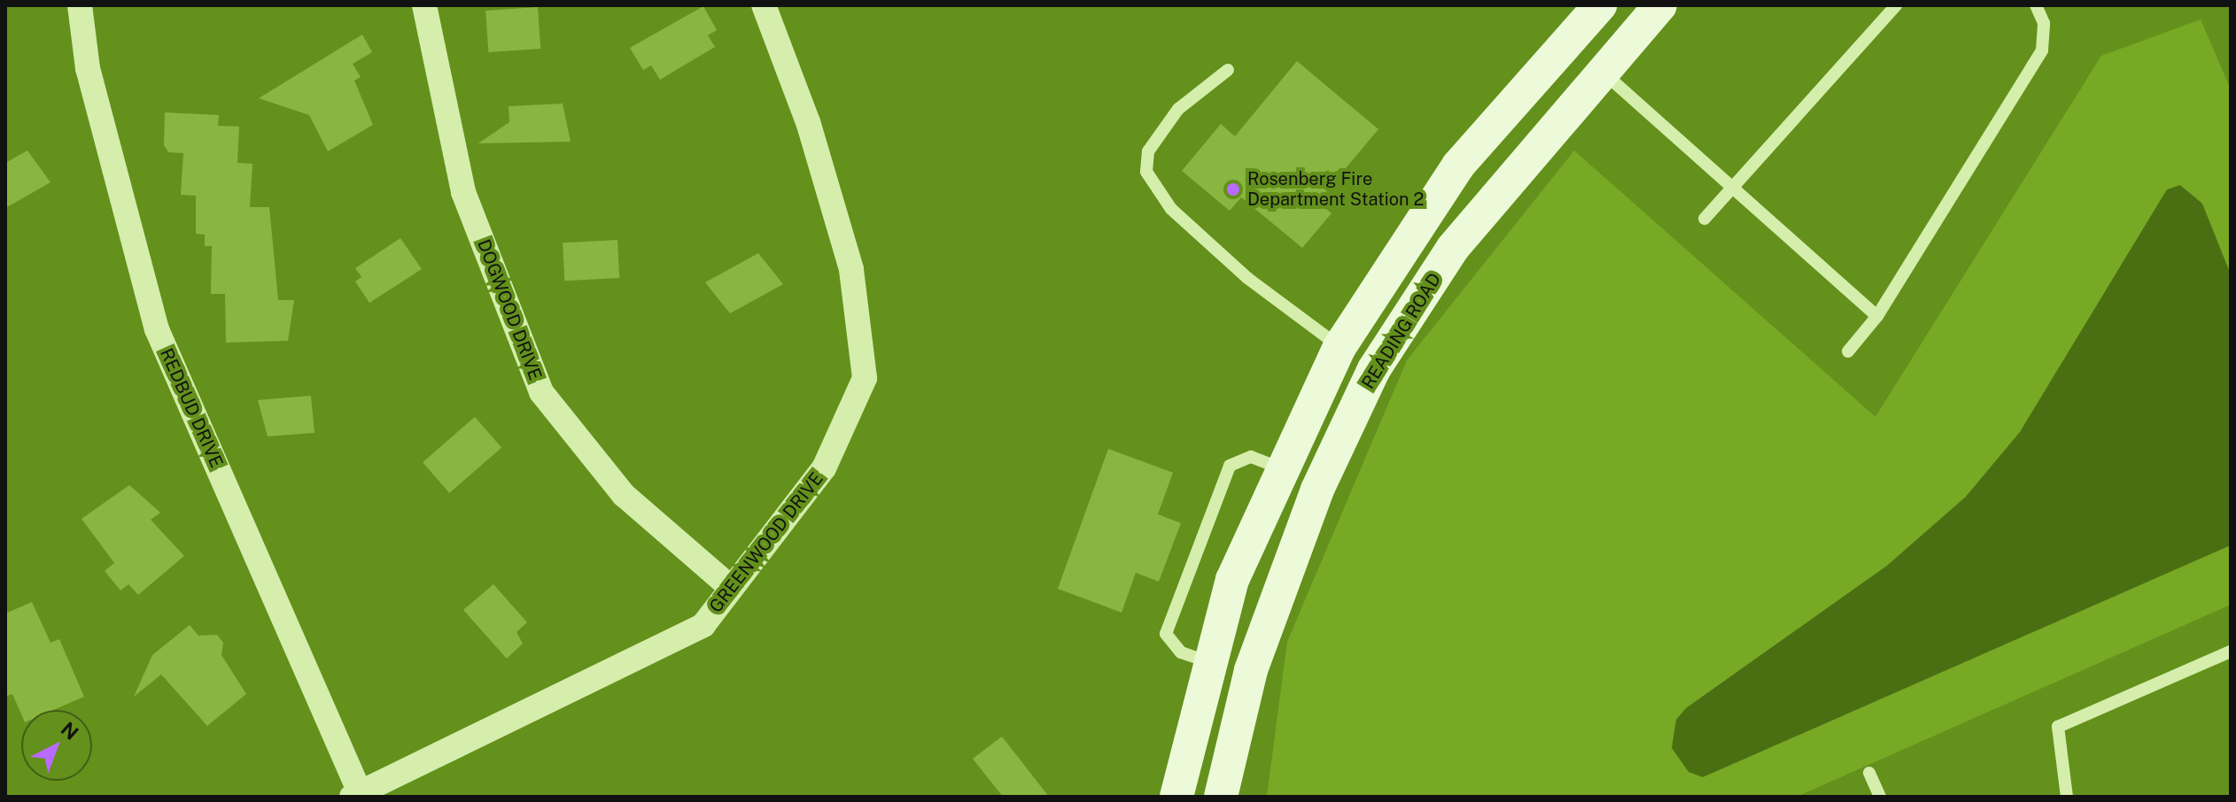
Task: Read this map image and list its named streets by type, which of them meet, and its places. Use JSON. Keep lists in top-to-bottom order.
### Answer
{
  "streets": {
    "main road": ["READING ROAD"],
    "street": ["DOGWOOD DRIVE", "REDBUD DRIVE", "GREENWOOD DRIVE"]
  },
  "crossings": [
    ["DOGWOOD DRIVE", "GREENWOOD DRIVE"],
    ["REDBUD DRIVE", "GREENWOOD DRIVE"]
  ],
  "places": ["Rosenberg Fire Department Station 2"],
  "north": "top right"
}
